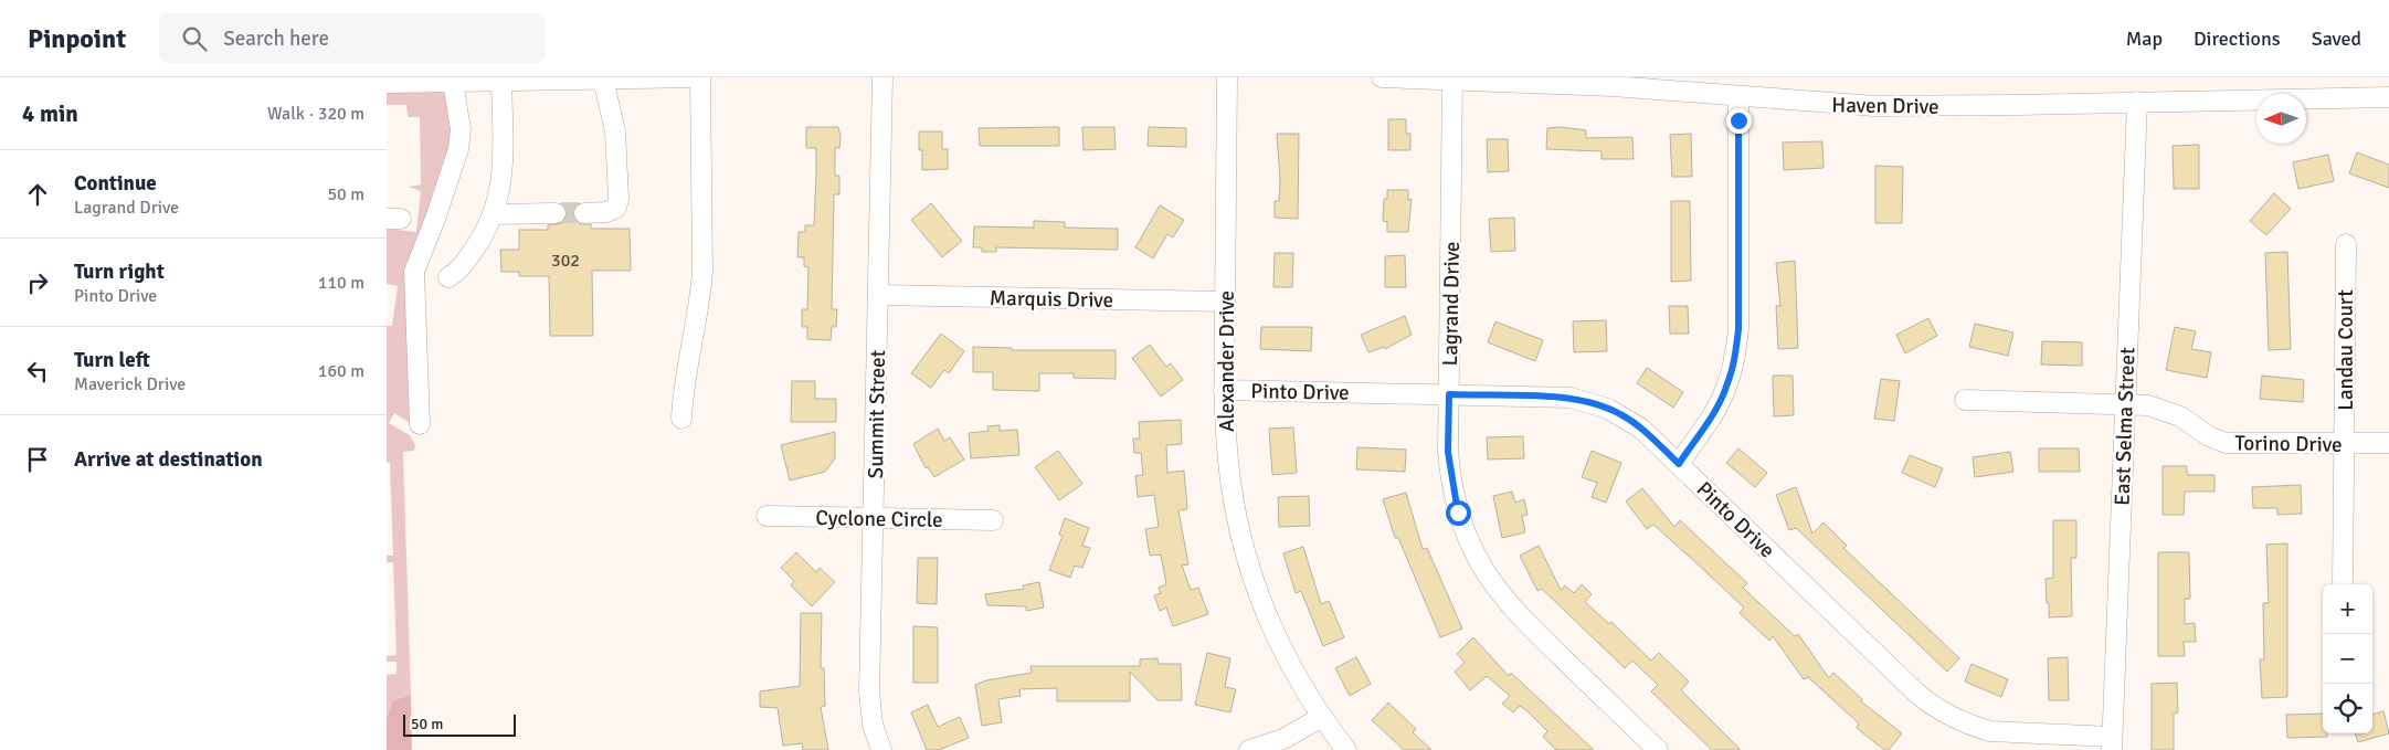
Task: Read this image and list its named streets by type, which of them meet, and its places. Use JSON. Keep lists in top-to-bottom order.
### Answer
{
  "streets": {
    "street": [
      "Haven Drive",
      "Marquis Drive",
      "Lagrand Drive",
      "Landau Court",
      "Alexander Drive",
      "Pinto Drive",
      "Summit Street",
      "East Selma Street",
      "Torino Drive",
      "Cyclone Circle"
    ]
  },
  "crossings": [
    ["Haven Drive", "Lagrand Drive"],
    ["Haven Drive", "East Selma Street"],
    ["Marquis Drive", "Alexander Drive"],
    ["Marquis Drive", "Summit Street"],
    ["Lagrand Drive", "Pinto Drive"],
    ["Landau Court", "Torino Drive"],
    ["Alexander Drive", "Pinto Drive"],
    ["Pinto Drive", "East Selma Street"],
    ["Summit Street", "Cyclone Circle"],
    ["East Selma Street", "Torino Drive"]
  ],
  "house_numbers": ["302"],
  "scale_bar": "50 m",
  "north": "left",
  "page": {
    "header": "Pinpoint",
    "search": "Search here",
    "nav": ["Map", "Directions", "Saved"],
    "heading": ["4 min", "Walk · 320 m"],
    "list": [
      ["Continue", "Lagrand Drive", "50 m"],
      ["Turn right", "Pinto Drive", "110 m"],
      ["Turn left", "Maverick Drive", "160 m"],
      "Arrive at destination"
    ],
    "map_buttons": ["+", "−"],
    "scale": "50 m"
  }
}
